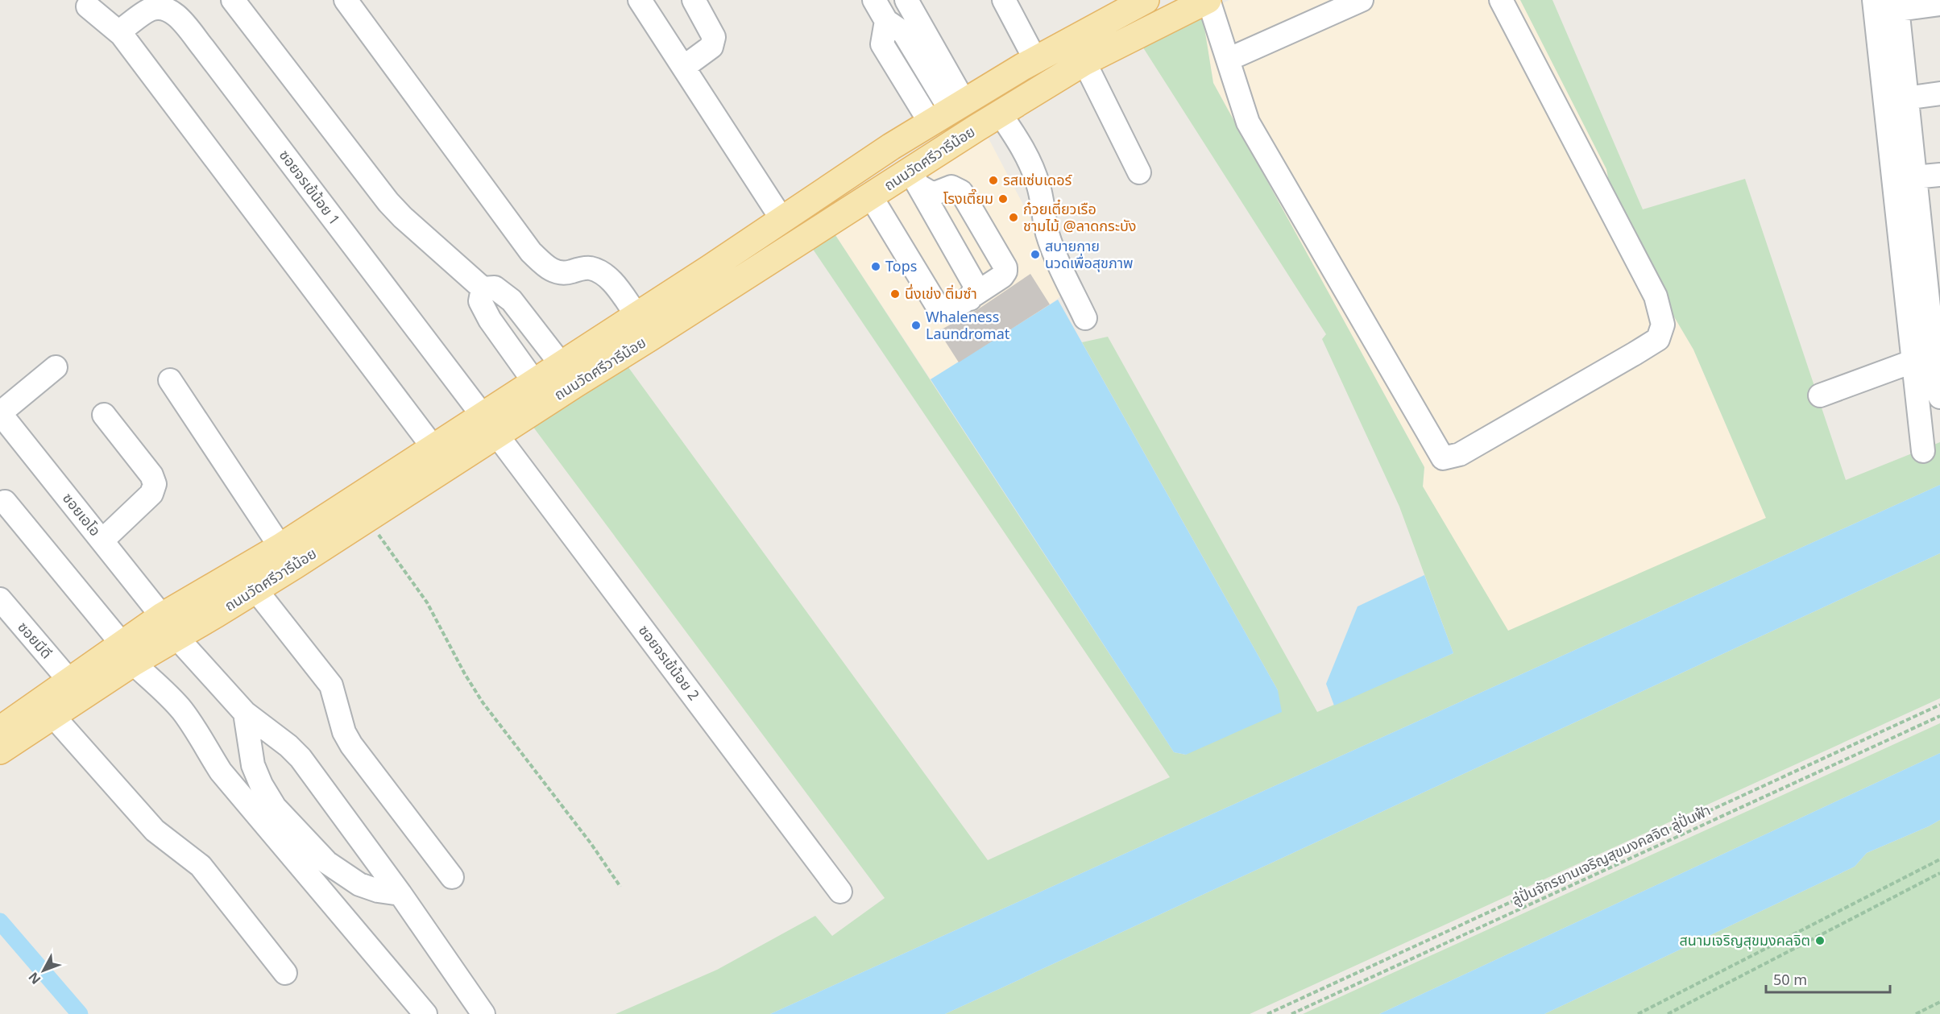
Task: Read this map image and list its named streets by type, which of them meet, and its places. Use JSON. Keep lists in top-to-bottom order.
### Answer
{
  "streets": {
    "main road": ["ถนนวัดศรีวารีน้อย"],
    "street": [
      "ซอยจรเข้น้อย 1",
      "ซอยเอโอ",
      "ซอยมีดี",
      "ซอยจรเข้น้อย 2"
    ],
    "path": ["ลู่ปั่นจักรยานเจริญสุขมงคลจิต ลู่ปั่นฟ้า"]
  },
  "crossings": [
    ["ถนนวัดศรีวารีน้อย", "ซอยจรเข้น้อย 1"],
    ["ถนนวัดศรีวารีน้อย", "ซอยเอโอ"],
    ["ถนนวัดศรีวารีน้อย", "ซอยมีดี"],
    ["ถนนวัดศรีวารีน้อย", "ซอยจรเข้น้อย 2"],
    ["ซอยจรเข้น้อย 1", "ซอยจรเข้น้อย 2"]
  ],
  "places": [
    "รสแซ่บเดอร์",
    "โรงเตี๊ยม",
    "ก๋วยเตี๋ยวเรือ ชามไม้ @ลาดกระบัง",
    "สบายกาย นวดเพื่อสุขภาพ",
    "Tops",
    "นึ่งเข่ง ติ่มซำ",
    "Whaleness Laundromat",
    "สนามเจริญสุขมงคลจิต"
  ],
  "scale_bar": "50 m",
  "north": "bottom left"
}
